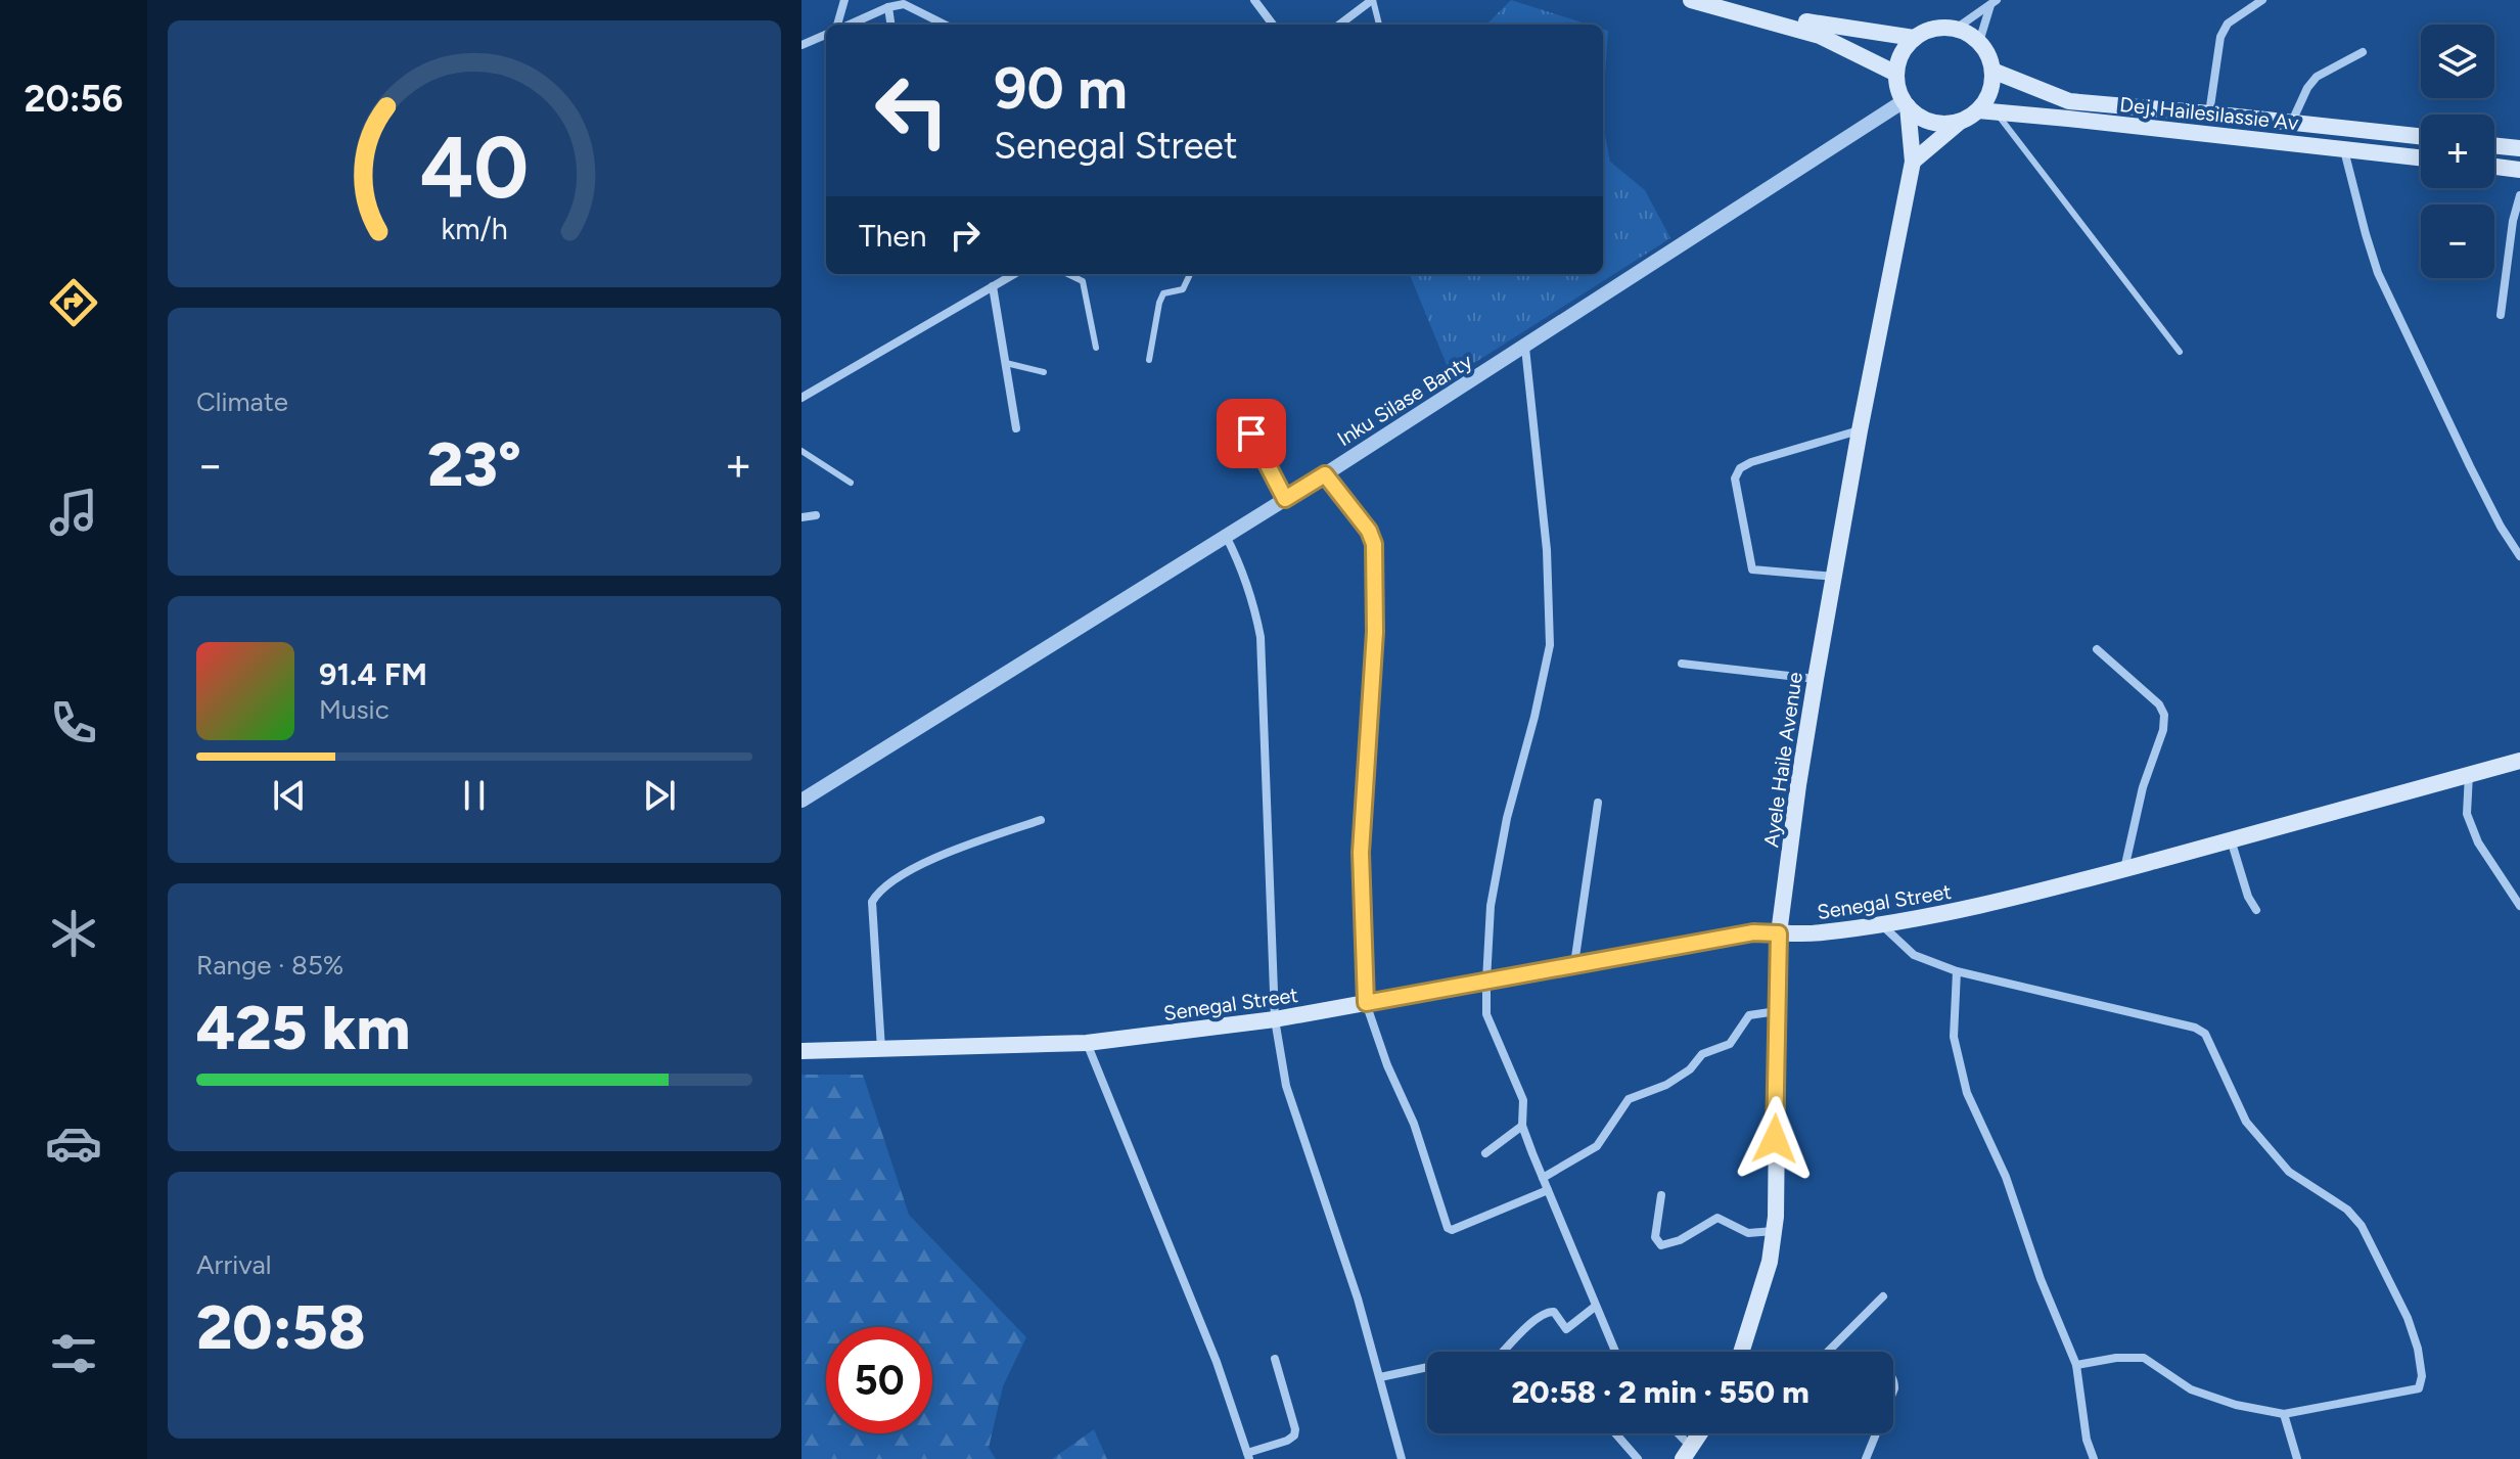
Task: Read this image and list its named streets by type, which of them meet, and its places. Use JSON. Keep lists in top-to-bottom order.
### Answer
{
  "streets": {
    "main road": ["Dej. Hailesilassie Av", "Ayele Haile Avenue", "Senegal Street"],
    "street": ["Inku Silase Banty"]
  },
  "crossings": [
    ["Dej. Hailesilassie Av", "Inku Silase Banty"],
    ["Dej. Hailesilassie Av", "Ayele Haile Avenue"],
    ["Inku Silase Banty", "Ayele Haile Avenue"],
    ["Ayele Haile Avenue", "Senegal Street"]
  ],
  "page": {
    "tabs": "20:56",
    "map_buttons": ["+", "−"],
    "turn": ["90 m", "Senegal Street"],
    "then": "Then",
    "tile": [
      "Climate",
      ["Range · 85%", "425 km"],
      ["Arrival", "20:58"]
    ],
    "heat": ["−", "23°", "+"],
    "song": ["91.4 FM", "Music"],
    "limit": "50",
    "trip": "20:58 · 2 min · 550 m",
    "gauge": ["40", "km/h"]
  }
}
